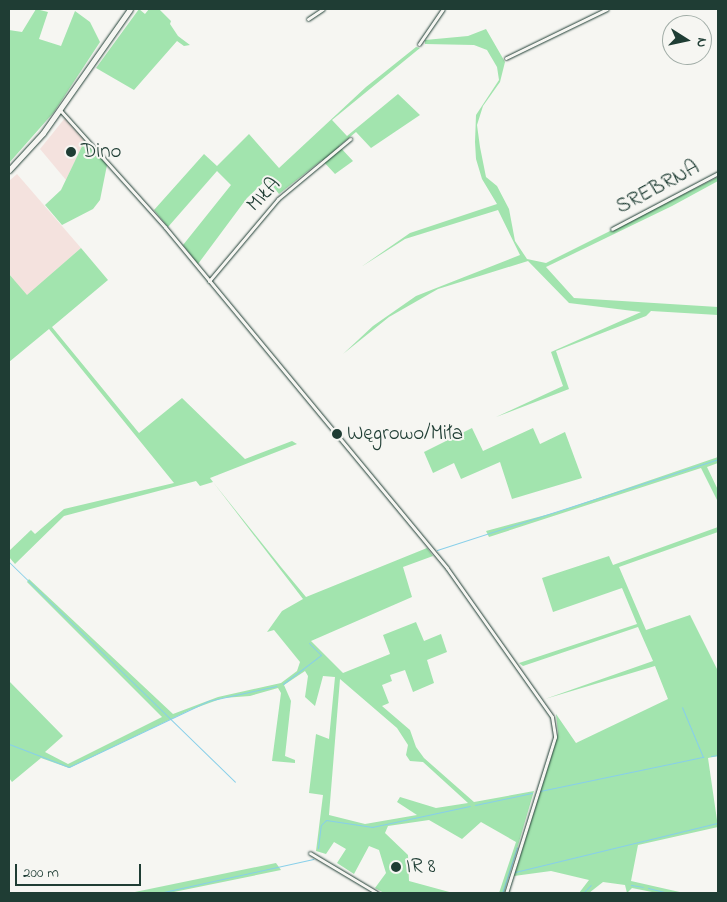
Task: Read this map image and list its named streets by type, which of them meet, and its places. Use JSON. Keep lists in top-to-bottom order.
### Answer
{
  "streets": {
    "street": ["SREBRNA", "MIŁA"]
  },
  "places": ["Dino", "Węgrowo/Miła", "IR 8"],
  "scale_bar": "200 m",
  "north": "right"
}
